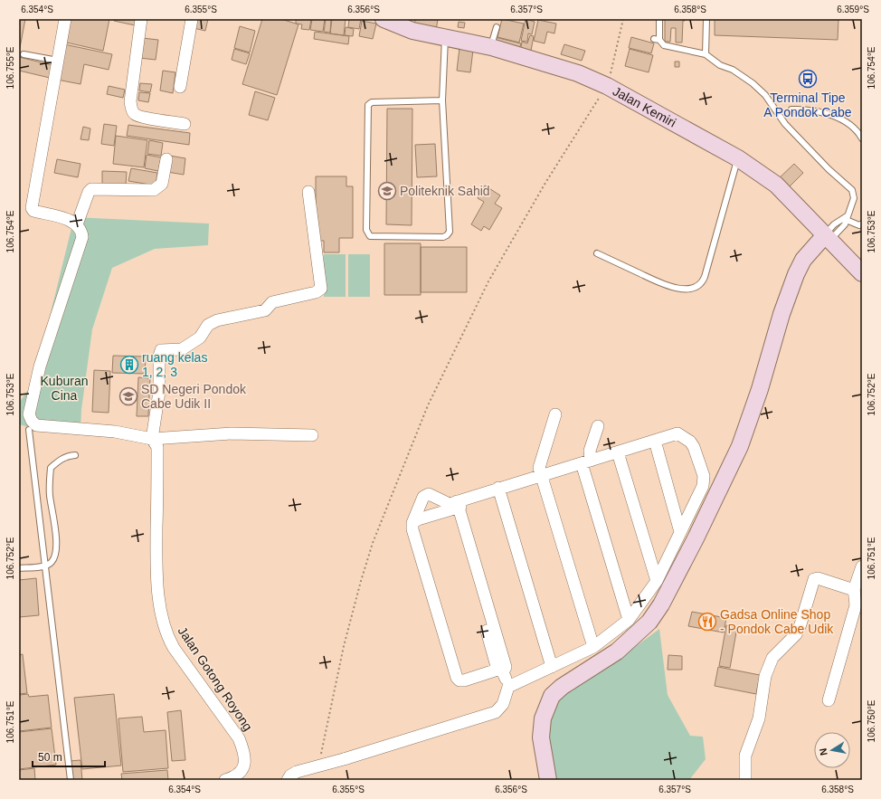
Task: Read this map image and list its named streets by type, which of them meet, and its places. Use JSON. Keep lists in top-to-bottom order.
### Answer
{
  "streets": {
    "street": ["Jalan Kemiri", "Jalan Gotong Royong"]
  },
  "parks": ["Kuburan Cina"],
  "places": {
    "bus stop": ["Terminal Tipe A Pondok Cabe"],
    "school or university": ["Politeknik Sahid", "SD Negeri Pondok Cabe Udik II"],
    "building": ["ruang kelas 1, 2, 3"],
    "restaurant": ["Gadsa Online Shop - Pondok Cabe Udik"]
  },
  "scale_bar": "50 m",
  "north": "left",
  "coordinates": [
    "6.354°S",
    "6.355°S",
    "6.356°S",
    "6.357°S",
    "6.358°S",
    "6.359°S",
    "106.754°E",
    "106.755°E",
    "106.753°E",
    "106.752°E",
    "106.751°E",
    "106.750°E"
  ]
}
